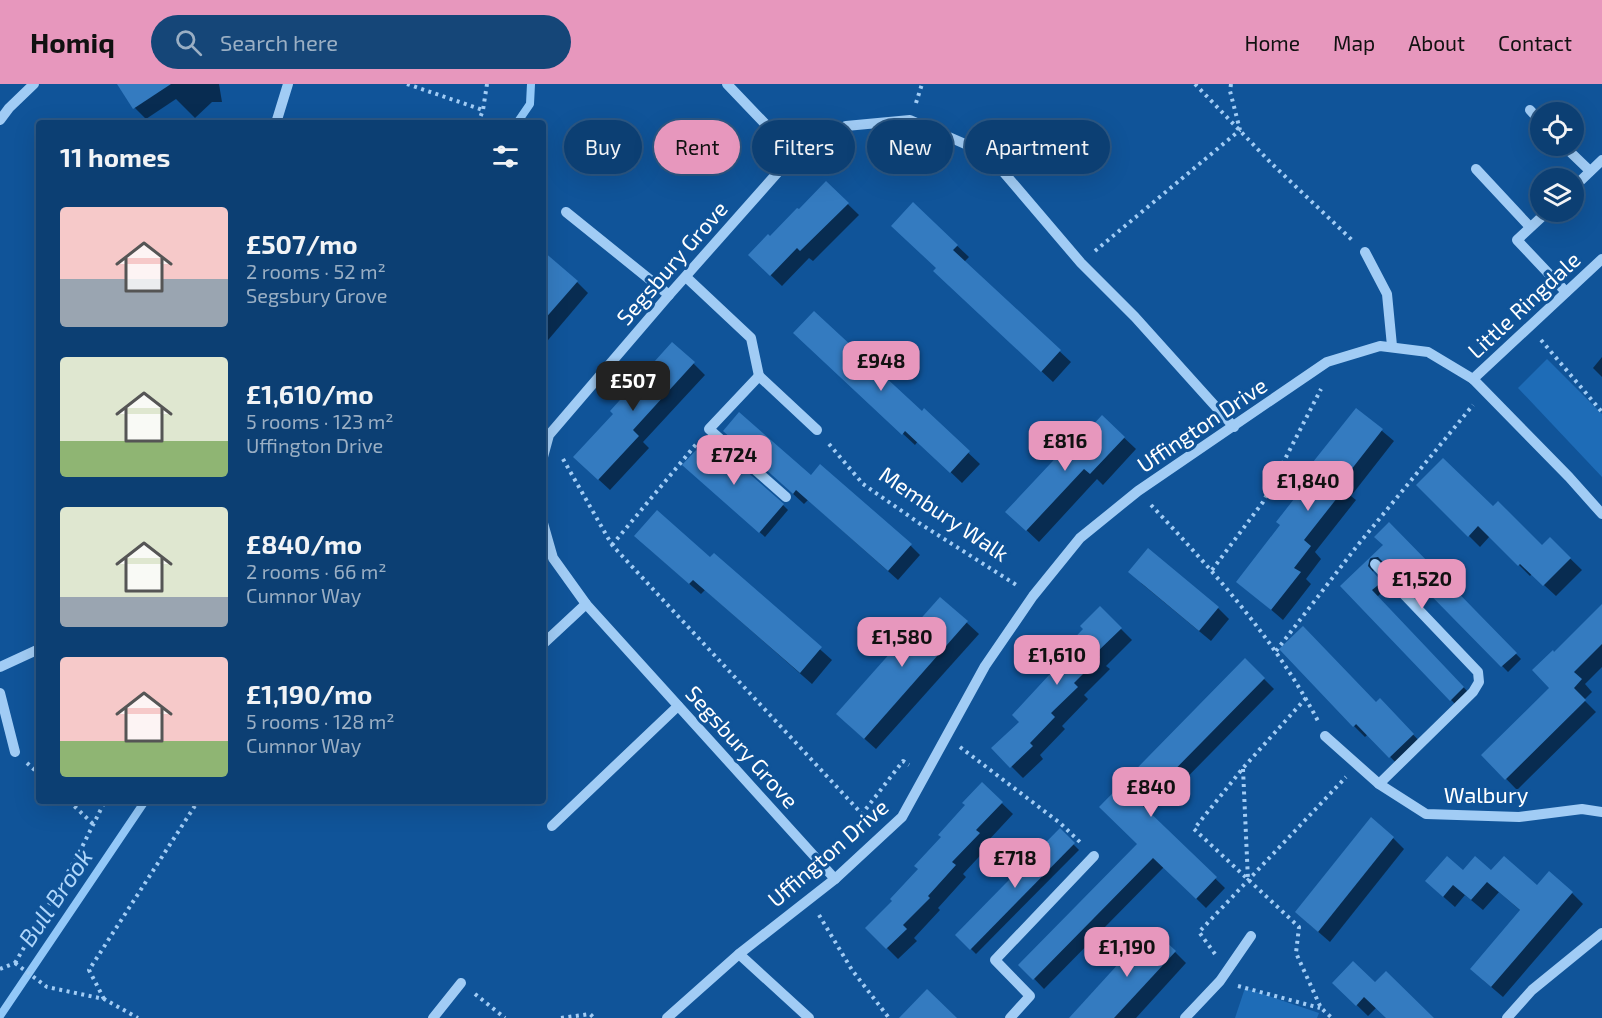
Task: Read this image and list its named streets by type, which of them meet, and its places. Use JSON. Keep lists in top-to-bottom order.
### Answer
{
  "streets": {
    "street": [
      "Segsbury Grove",
      "Little Ringdale",
      "Uffington Drive",
      "Walbury"
    ],
    "path": ["Membury Walk"]
  },
  "crossings": [
    ["Segsbury Grove", "Uffington Drive"],
    ["Little Ringdale", "Uffington Drive"],
    ["Uffington Drive", "Membury Walk"]
  ],
  "water": ["Bull Brook"],
  "page": {
    "header": "Homiq",
    "search": "Search here",
    "nav": [
      "Home",
      "Map",
      "About",
      "Contact"
    ],
    "chip": [
      "Buy",
      "Rent",
      "Filters",
      "New",
      "Apartment"
    ],
    "heading": "11 homes",
    "list": [
      {
        "name": "£507/mo",
        "note": "2 rooms · 52 m² · Segsbury Grove"
      },
      {
        "name": "£1,610/mo",
        "note": "5 rooms · 123 m² · Uffington Drive"
      },
      {
        "name": "£840/mo",
        "note": "2 rooms · 66 m² · Cumnor Way"
      },
      {
        "name": "£1,190/mo",
        "note": "5 rooms · 128 m² · Cumnor Way"
      }
    ],
    "price": [
      "£948",
      "£507",
      "£816",
      "£724",
      "£1,840",
      "£1,520",
      "£1,580",
      "£1,610",
      "£840",
      "£718",
      "£1,190"
    ]
  }
}
